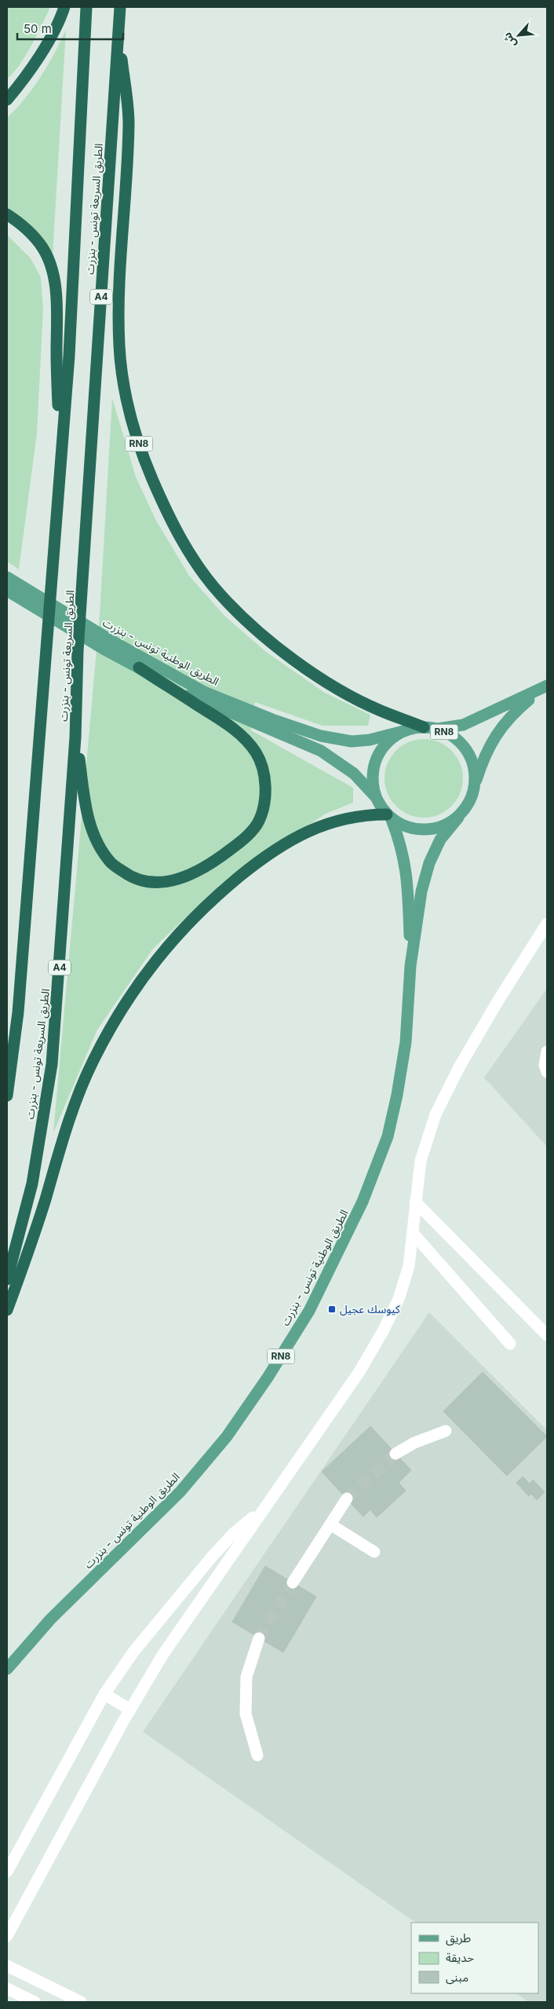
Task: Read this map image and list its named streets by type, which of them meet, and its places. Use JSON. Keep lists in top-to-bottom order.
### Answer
{
  "streets": {
    "highway": ["الطريق السريعة تونس - بنزرت", "A4", "RN8"],
    "main road": ["الطريق الوطنية تونس - بنزرت"]
  },
  "crossings": [
    ["الطريق السريعة تونس - بنزرت", "RN8"],
    ["RN8", "الطريق الوطنية تونس - بنزرت"]
  ],
  "places": {
    "transit": ["كيوسك عجيل"]
  },
  "legend": ["طريق", "حديقة", "مبنى"],
  "scale_bar": "50 m",
  "north": "bottom left"
}
